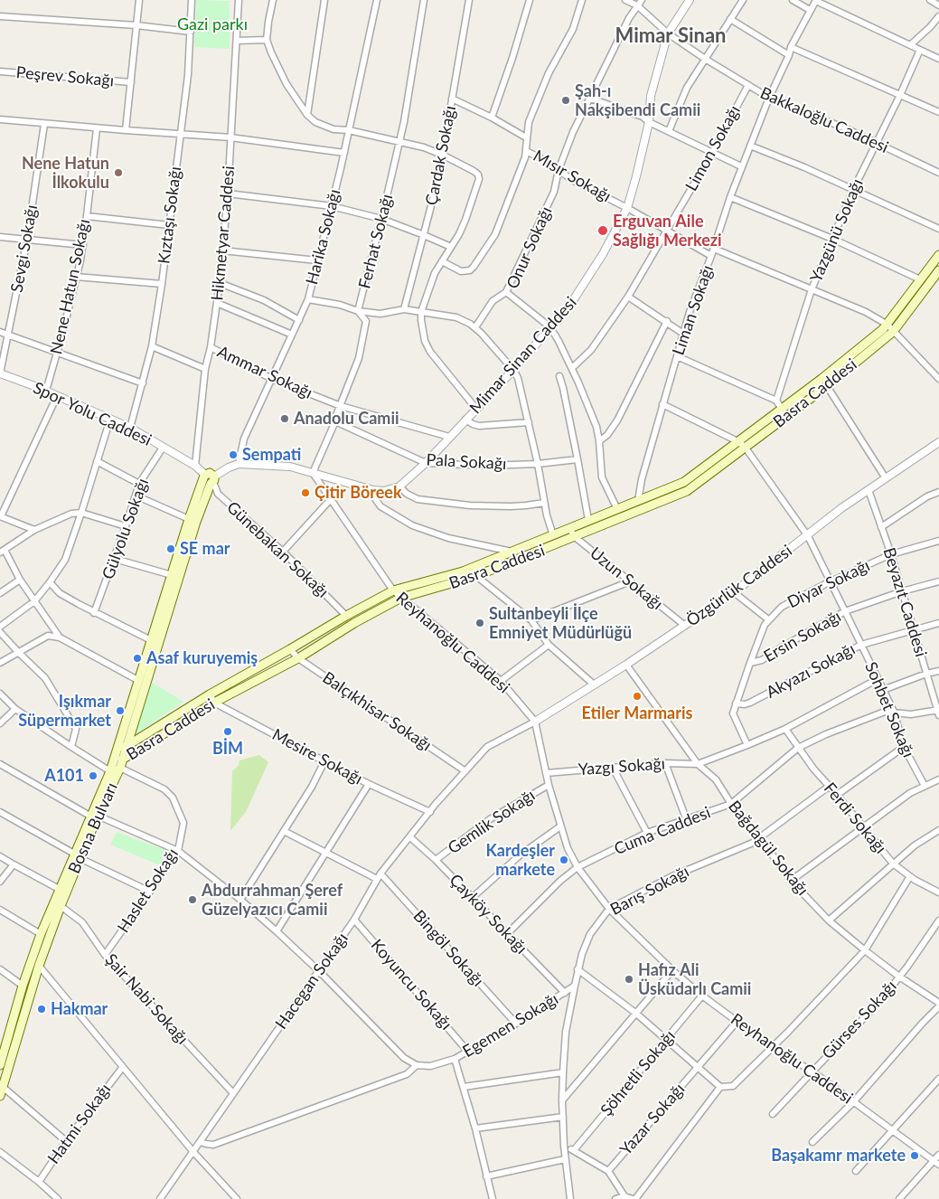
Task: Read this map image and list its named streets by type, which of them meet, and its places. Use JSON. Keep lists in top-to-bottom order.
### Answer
{
  "streets": {
    "main road": ["Basra Caddesi", "Bosna Bulvarı"],
    "street": [
      "Peşrev Sokağı",
      "Bakkaloğlu Caddesi",
      "Limon Sokağı",
      "Çardak Sokağı",
      "Mısır Sokağı",
      "Kıztaşı Sokağı",
      "Yazgünü Sokağı",
      "Hikmetyar Caddesi",
      "Harika Sokağı",
      "Ferhat Sokağı",
      "Onur Sokağı",
      "Sevgi Sokağı",
      "Nene Hatun Sokağı",
      "Liman Sokağı",
      "Mimar Sinan Caddesi",
      "Ammar Sokağı",
      "Spor Yolu Caddesi",
      "Pala Sokağı",
      "Gülyolu Sokağı",
      "Günebakan Sokağı",
      "Uzun Sokağı",
      "Diyar Sokağı",
      "Özgürlük Caddesi",
      "Beyazıt Caddesi",
      "Ersin Sokağı",
      "Reyhanoğlu Caddesi",
      "Akyazı Sokağı",
      "Sohbet Sokağı",
      "Balçıkhisar Sokağı",
      "Mesire Sokağı",
      "Yazgı Sokağı",
      "Ferdi Sokağı",
      "Gemlik Sokağı",
      "Cuma Caddesi",
      "Bağdagül Sokağı",
      "Haslet Sokağı",
      "Barış Sokağı",
      "Çayköy Sokağı",
      "Bingöl Sokağı",
      "Hacegan Sokağı",
      "Koyuncu Sokağı",
      "Şair Nabi Sokağı",
      "Gürses Sokağı",
      "Egemen Sokağı",
      "Şöhretli Sokağı",
      "Yazar Sokağı",
      "Hatmi Sokağı"
    ]
  },
  "crossings": [
    ["Bakkaloğlu Caddesi", "Limon Sokağı"],
    ["Bakkaloğlu Caddesi", "Yazgünü Sokağı"],
    ["Bakkaloğlu Caddesi", "Onur Sokağı"],
    ["Bakkaloğlu Caddesi", "Liman Sokağı"],
    ["Bakkaloğlu Caddesi", "Mimar Sinan Caddesi"],
    ["Limon Sokağı", "Mısır Sokağı"],
    ["Limon Sokağı", "Onur Sokağı"],
    ["Çardak Sokağı", "Mısır Sokağı"],
    ["Mısır Sokağı", "Onur Sokağı"],
    ["Mısır Sokağı", "Liman Sokağı"],
    ["Mısır Sokağı", "Mimar Sinan Caddesi"],
    ["Kıztaşı Sokağı", "Spor Yolu Caddesi"],
    ["Hikmetyar Caddesi", "Ammar Sokağı"],
    ["Hikmetyar Caddesi", "Spor Yolu Caddesi"],
    ["Harika Sokağı", "Ammar Sokağı"],
    ["Ferhat Sokağı", "Ammar Sokağı"],
    ["Ferhat Sokağı", "Pala Sokağı"],
    ["Ferhat Sokağı", "Reyhanoğlu Caddesi"],
    ["Onur Sokağı", "Mimar Sinan Caddesi"],
    ["Onur Sokağı", "Basra Caddesi"],
    ["Sevgi Sokağı", "Spor Yolu Caddesi"],
    ["Nene Hatun Sokağı", "Spor Yolu Caddesi"],
    ["Liman Sokağı", "Basra Caddesi"],
    ["Liman Sokağı", "Sohbet Sokağı"],
    ["Mimar Sinan Caddesi", "Ammar Sokağı"],
    ["Mimar Sinan Caddesi", "Pala Sokağı"],
    ["Basra Caddesi", "Günebakan Sokağı"],
    ["Basra Caddesi", "Uzun Sokağı"],
    ["Basra Caddesi", "Reyhanoğlu Caddesi"],
    ["Basra Caddesi", "Sohbet Sokağı"],
    ["Basra Caddesi", "Balçıkhisar Sokağı"],
    ["Basra Caddesi", "Mesire Sokağı"],
    ["Basra Caddesi", "Bosna Bulvarı"],
    ["Basra Caddesi", "Haslet Sokağı"],
    ["Spor Yolu Caddesi", "Gülyolu Sokağı"],
    ["Spor Yolu Caddesi", "Günebakan Sokağı"],
    ["Spor Yolu Caddesi", "Bosna Bulvarı"],
    ["Günebakan Sokağı", "Bosna Bulvarı"],
    ["Uzun Sokağı", "Özgürlük Caddesi"],
    ["Diyar Sokağı", "Beyazıt Caddesi"],
    ["Diyar Sokağı", "Ersin Sokağı"],
    ["Diyar Sokağı", "Sohbet Sokağı"],
    ["Özgürlük Caddesi", "Beyazıt Caddesi"],
    ["Özgürlük Caddesi", "Reyhanoğlu Caddesi"],
    ["Özgürlük Caddesi", "Sohbet Sokağı"],
    ["Özgürlük Caddesi", "Bağdagül Sokağı"],
    ["Özgürlük Caddesi", "Hacegan Sokağı"],
    ["Beyazıt Caddesi", "Ersin Sokağı"],
    ["Beyazıt Caddesi", "Akyazı Sokağı"],
    ["Beyazıt Caddesi", "Cuma Caddesi"],
    ["Ersin Sokağı", "Akyazı Sokağı"],
    ["Ersin Sokağı", "Sohbet Sokağı"],
    ["Reyhanoğlu Caddesi", "Yazgı Sokağı"],
    ["Reyhanoğlu Caddesi", "Gemlik Sokağı"],
    ["Reyhanoğlu Caddesi", "Cuma Caddesi"],
    ["Reyhanoğlu Caddesi", "Barış Sokağı"],
    ["Reyhanoğlu Caddesi", "Hacegan Sokağı"],
    ["Reyhanoğlu Caddesi", "Gürses Sokağı"],
    ["Reyhanoğlu Caddesi", "Şöhretli Sokağı"],
    ["Reyhanoğlu Caddesi", "Yazar Sokağı"],
    ["Akyazı Sokağı", "Sohbet Sokağı"],
    ["Sohbet Sokağı", "Cuma Caddesi"],
    ["Balçıkhisar Sokağı", "Hacegan Sokağı"],
    ["Mesire Sokağı", "Hacegan Sokağı"],
    ["Yazgı Sokağı", "Bağdagül Sokağı"],
    ["Ferdi Sokağı", "Cuma Caddesi"],
    ["Ferdi Sokağı", "Barış Sokağı"],
    ["Gemlik Sokağı", "Çayköy Sokağı"],
    ["Bosna Bulvarı", "Haslet Sokağı"],
    ["Bosna Bulvarı", "Şair Nabi Sokağı"],
    ["Cuma Caddesi", "Bağdagül Sokağı"],
    ["Cuma Caddesi", "Çayköy Sokağı"],
    ["Bağdagül Sokağı", "Barış Sokağı"],
    ["Bağdagül Sokağı", "Gürses Sokağı"],
    ["Haslet Sokağı", "Şair Nabi Sokağı"],
    ["Barış Sokağı", "Egemen Sokağı"],
    ["Çayköy Sokağı", "Hacegan Sokağı"],
    ["Çayköy Sokağı", "Egemen Sokağı"],
    ["Bingöl Sokağı", "Hacegan Sokağı"],
    ["Bingöl Sokağı", "Egemen Sokağı"],
    ["Hacegan Sokağı", "Koyuncu Sokağı"],
    ["Hacegan Sokağı", "Şair Nabi Sokağı"],
    ["Koyuncu Sokağı", "Egemen Sokağı"]
  ],
  "districts": ["Mimar Sinan"],
  "parks": ["Gazi parkı"],
  "places": [
    "Şah-ı Nakşibendi Camii",
    "Nene Hatun İlkokulu",
    "Erguvan Aile Sağlığı Merkezi",
    "Anadolu Camii",
    "Sempati",
    "Çitir Böreek",
    "SE mar",
    "Sultanbeyli İlçe Emniyet Müdürlüğü",
    "Asaf kuruyemiş",
    "Etiler Marmaris",
    "Işıkmar Süpermarket",
    "BİM",
    "A101",
    "Kardeşler markete",
    "Abdurrahman Şeref Güzelyazıcı Camii",
    "Hafız Ali Üsküdarlı Camii",
    "Hakmar",
    "Başakamr markete"
  ]
}
